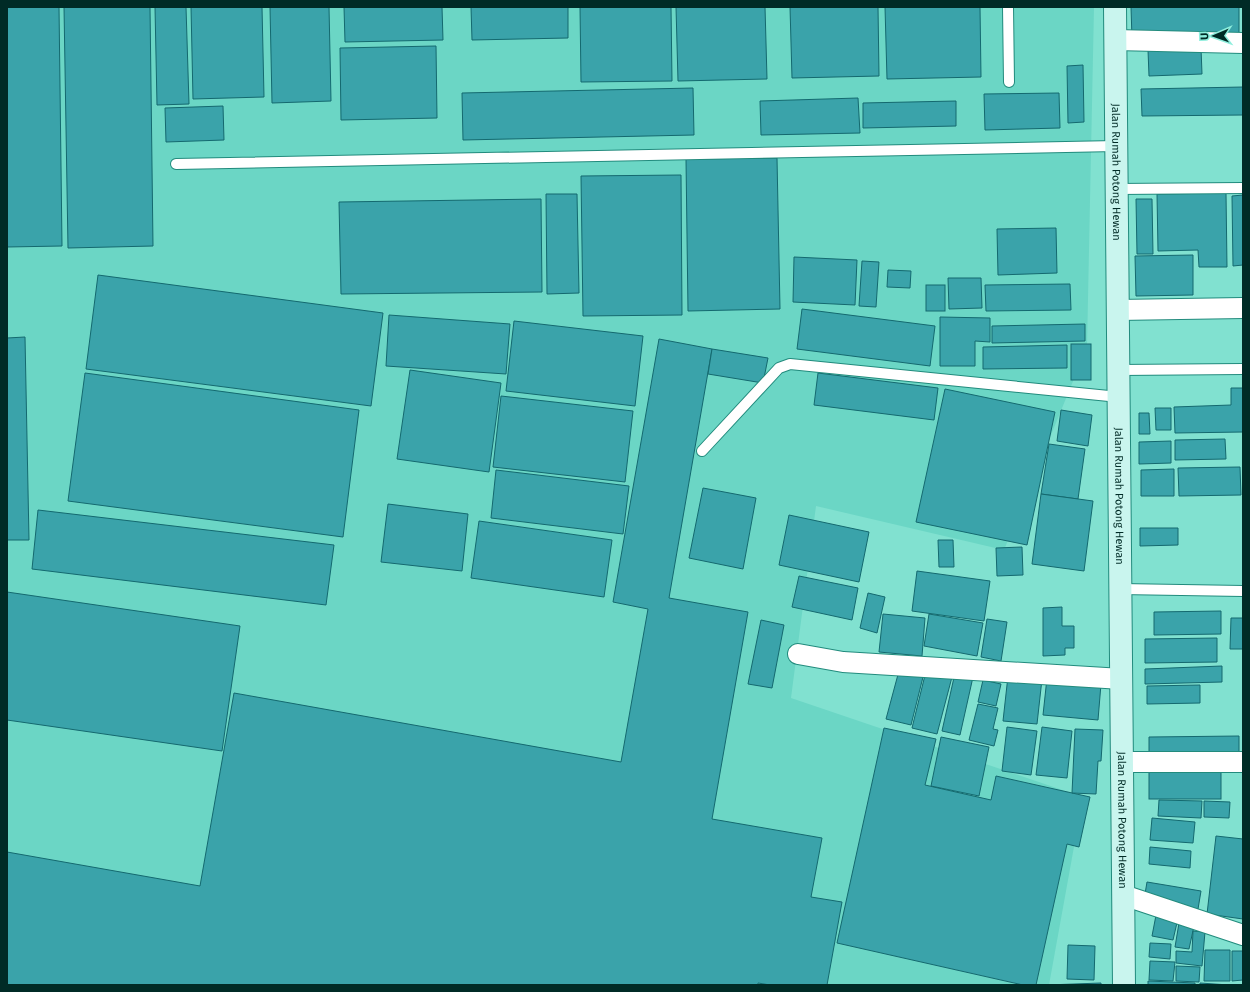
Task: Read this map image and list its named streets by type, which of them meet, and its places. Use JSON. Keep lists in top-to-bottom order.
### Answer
{
  "streets": {
    "street": ["Jalan Rumah Potong Hewan"]
  },
  "north": "left"
}
